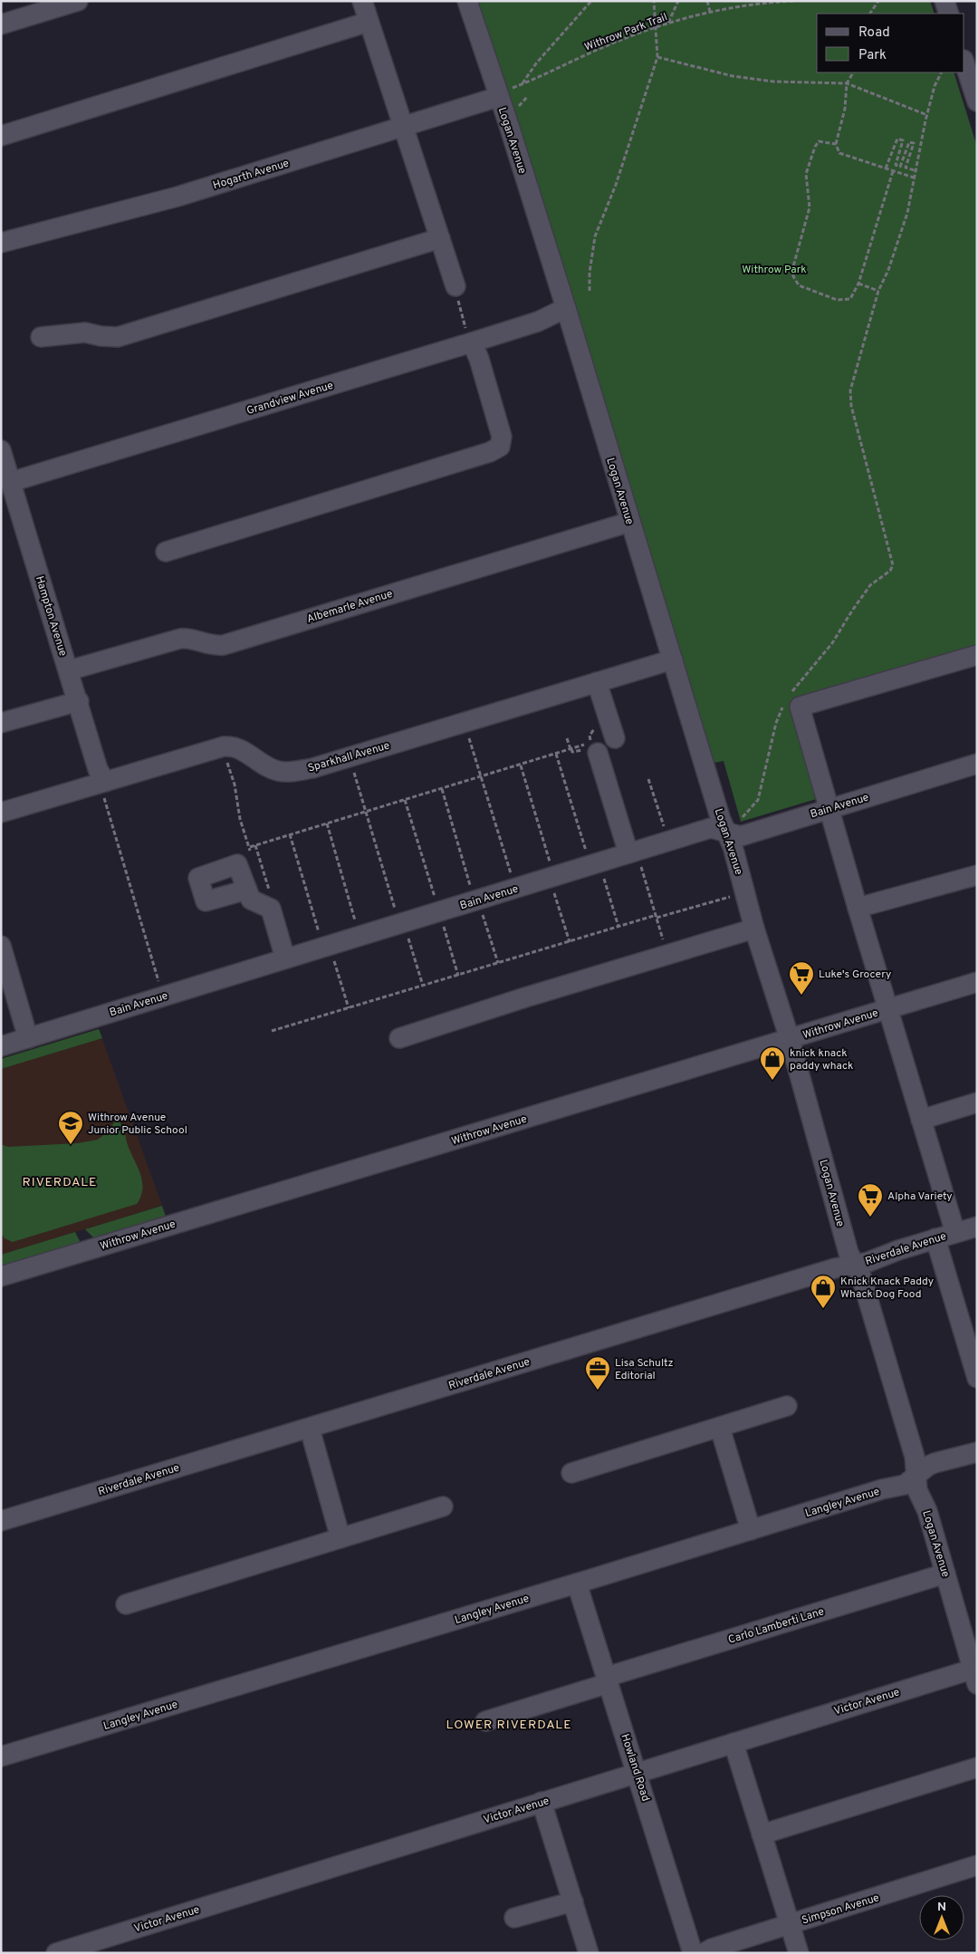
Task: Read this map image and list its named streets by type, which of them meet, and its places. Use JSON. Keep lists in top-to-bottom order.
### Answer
{
  "streets": {
    "street": [
      "Logan Avenue",
      "Hogarth Avenue",
      "Grandview Avenue",
      "Albemarle Avenue",
      "Hampton Avenue",
      "Sparkhall Avenue",
      "Bain Avenue",
      "Withrow Avenue",
      "Riverdale Avenue",
      "Langley Avenue",
      "Carlo Lamberti Lane",
      "Victor Avenue",
      "Howland Road",
      "Simpson Avenue"
    ],
    "path": ["Withrow Park Trail"]
  },
  "crossings": [
    ["Withrow Park Trail", "Logan Avenue"],
    ["Withrow Park Trail", "Hogarth Avenue"],
    ["Logan Avenue", "Hogarth Avenue"],
    ["Logan Avenue", "Grandview Avenue"],
    ["Logan Avenue", "Albemarle Avenue"],
    ["Logan Avenue", "Sparkhall Avenue"],
    ["Logan Avenue", "Bain Avenue"],
    ["Logan Avenue", "Withrow Avenue"],
    ["Logan Avenue", "Riverdale Avenue"],
    ["Logan Avenue", "Langley Avenue"],
    ["Logan Avenue", "Carlo Lamberti Lane"],
    ["Logan Avenue", "Victor Avenue"],
    ["Grandview Avenue", "Hampton Avenue"],
    ["Albemarle Avenue", "Hampton Avenue"],
    ["Hampton Avenue", "Sparkhall Avenue"],
    ["Langley Avenue", "Howland Road"],
    ["Carlo Lamberti Lane", "Howland Road"],
    ["Victor Avenue", "Howland Road"]
  ],
  "districts": ["RIVERDALE", "LOWER RIVERDALE"],
  "parks": ["Withrow Park"],
  "places": {
    "supermarket": ["Luke's Grocery", "Alpha Variety"],
    "shop": ["knick knack paddy whack", "Knick Knack Paddy Whack Dog Food"],
    "school or university": ["Withrow Avenue Junior Public School"],
    "office": ["Lisa Schultz Editorial"]
  },
  "legend": ["Road", "Park"],
  "north": "top"
}
